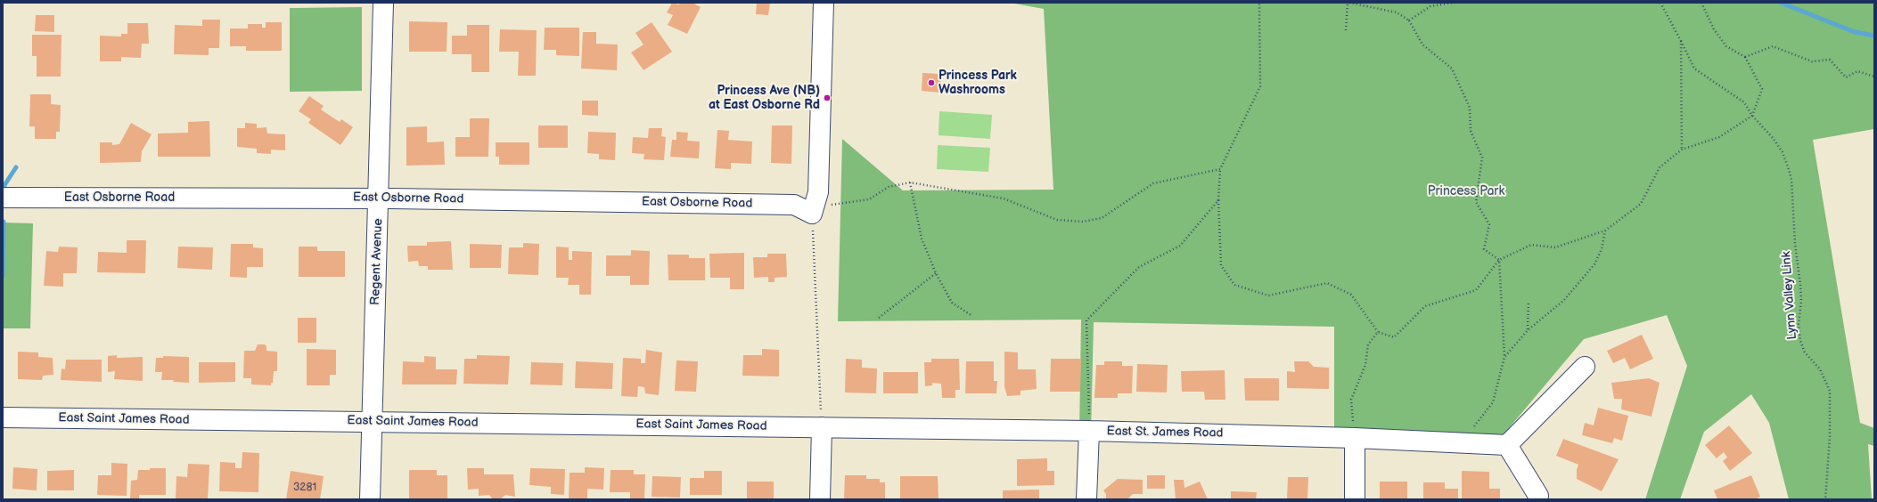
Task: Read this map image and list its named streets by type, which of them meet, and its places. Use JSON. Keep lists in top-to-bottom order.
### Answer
{
  "streets": {
    "street": [
      "East Osborne Road",
      "Regent Avenue",
      "East Saint James Road",
      "East St. James Road"
    ],
    "path": ["Lynn Valley Link"]
  },
  "crossings": [
    ["East Osborne Road", "Regent Avenue"],
    ["Regent Avenue", "East Saint James Road"],
    ["East Saint James Road", "East St. James Road"]
  ],
  "parks": ["Princess Park"],
  "places": ["Princess Park Washrooms", "Princess Ave (NB) at East Osborne Rd"],
  "house_numbers": ["3281"]
}
